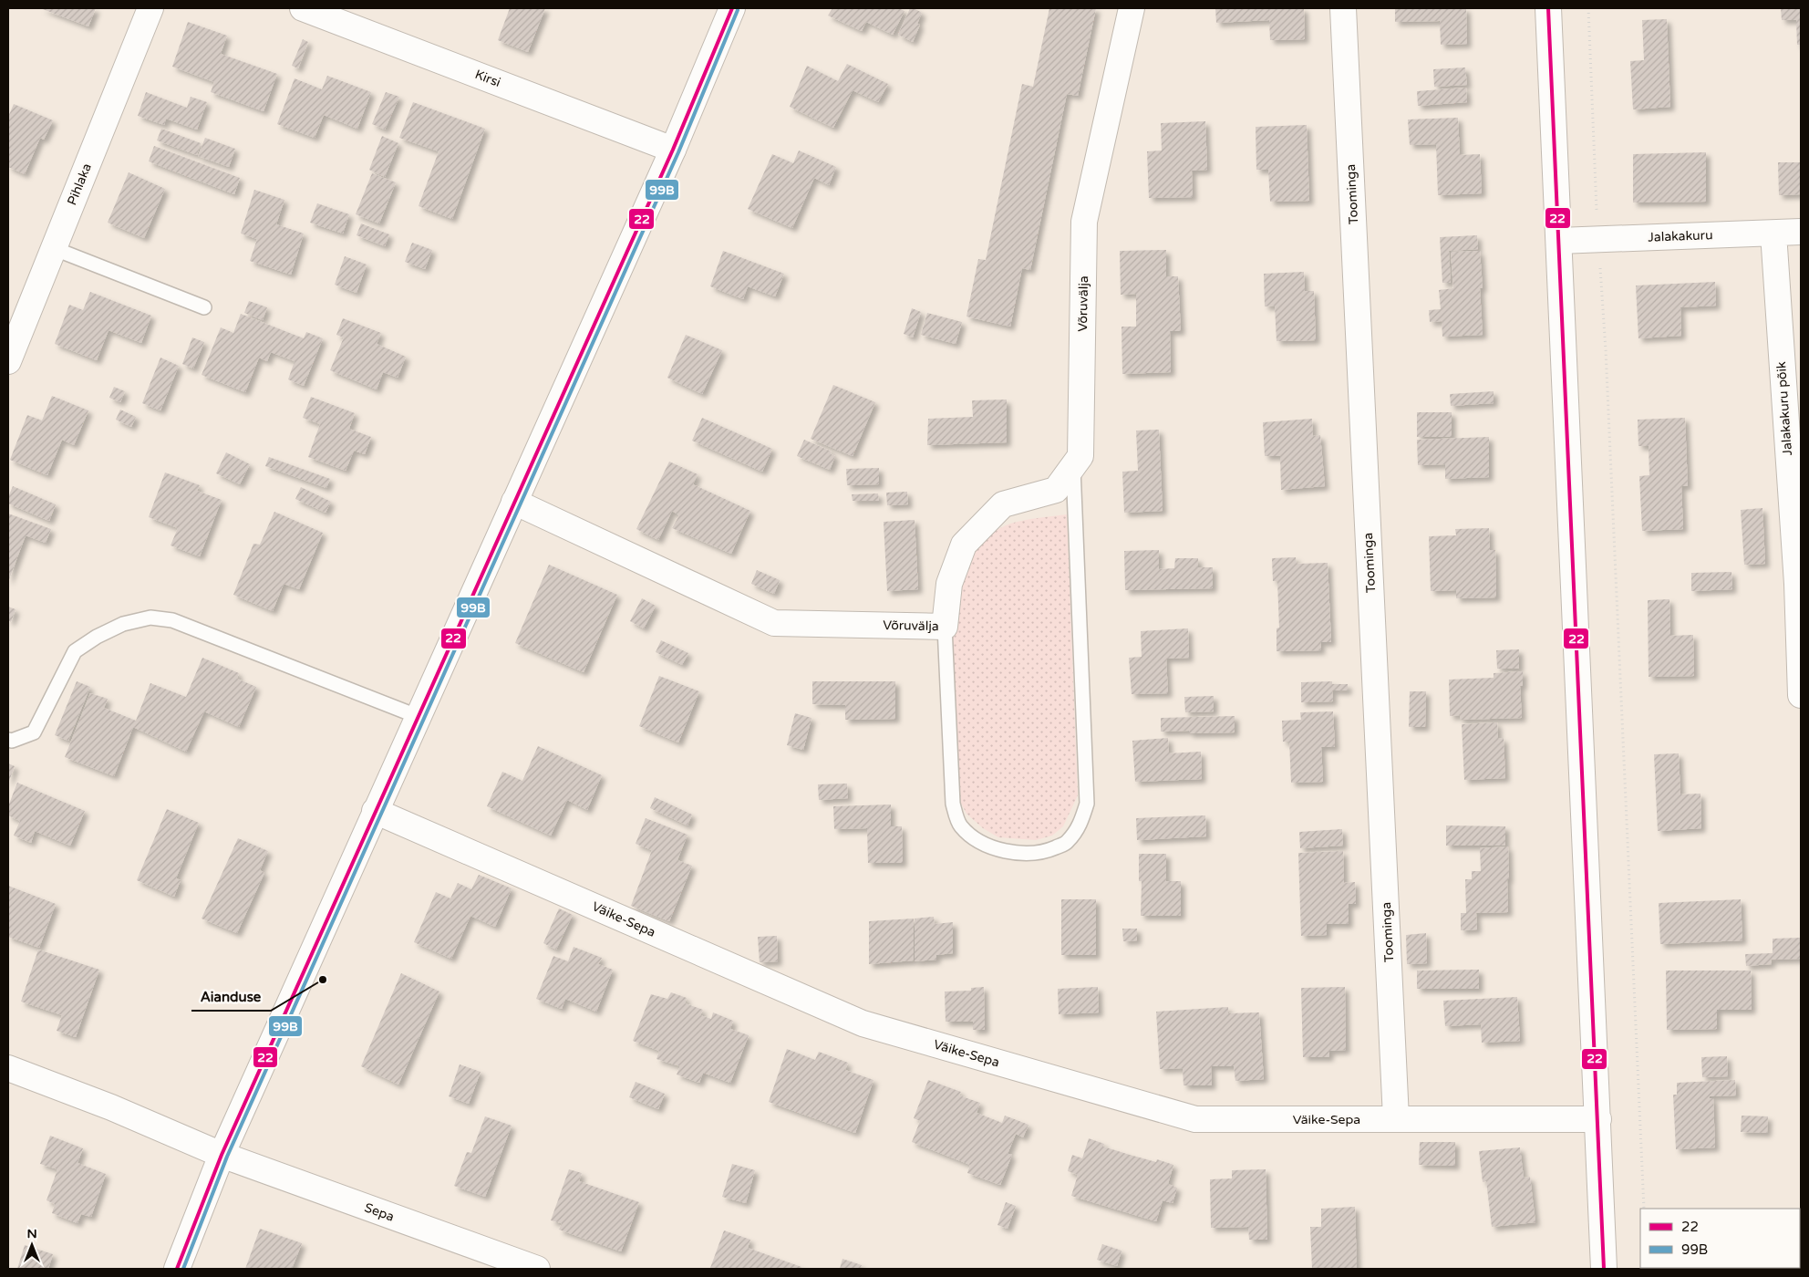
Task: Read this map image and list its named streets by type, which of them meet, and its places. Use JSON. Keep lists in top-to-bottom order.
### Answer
{
  "streets": {
    "street": [
      "Kirsi",
      "Pihlaka",
      "Toominga",
      "Jalakakuru",
      "Võruvälja",
      "Jalakakuru põik",
      "Väike-Sepa",
      "Sepa"
    ]
  },
  "crossings": [
    ["Toominga", "Väike-Sepa"],
    ["Jalakakuru", "Jalakakuru põik"]
  ],
  "places": ["Aianduse"],
  "lines": ["transit line 22", "transit line 99B"],
  "legend": ["22", "99B"],
  "north": "top"
}
